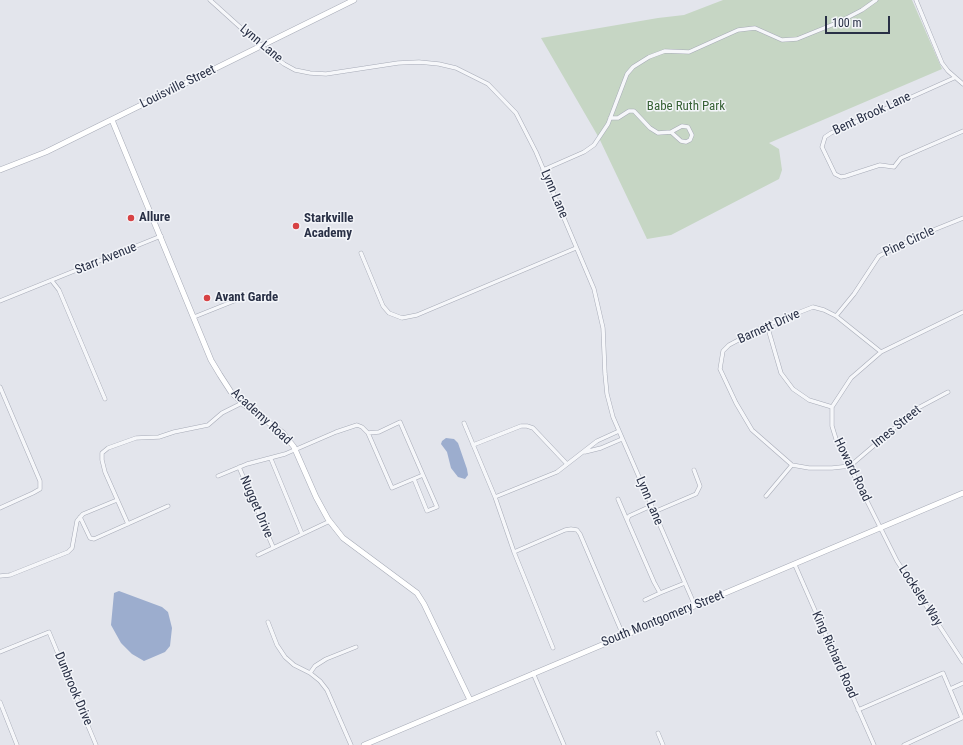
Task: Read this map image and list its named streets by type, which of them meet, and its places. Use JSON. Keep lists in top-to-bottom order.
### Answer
{
  "streets": {
    "street": [
      "Lynn Lane",
      "Louisville Street",
      "Bent Brook Lane",
      "Pine Circle",
      "Starr Avenue",
      "Barnett Drive",
      "Academy Road",
      "Imes Street",
      "Howard Road",
      "Nugget Drive",
      "Locksley Way",
      "South Montgomery Street",
      "King Richard Road",
      "Dunbrook Drive"
    ]
  },
  "crossings": [
    ["Lynn Lane", "Louisville Street"],
    ["Lynn Lane", "South Montgomery Street"],
    ["Louisville Street", "Academy Road"],
    ["Pine Circle", "Barnett Drive"],
    ["Starr Avenue", "Academy Road"],
    ["Academy Road", "South Montgomery Street"],
    ["Imes Street", "Howard Road"],
    ["Howard Road", "Locksley Way"],
    ["Howard Road", "South Montgomery Street"],
    ["Locksley Way", "South Montgomery Street"],
    ["South Montgomery Street", "King Richard Road"]
  ],
  "parks": ["Babe Ruth Park"],
  "places": ["Allure", "Starkville Academy", "Avant Garde"],
  "scale_bar": "100 m"
}
